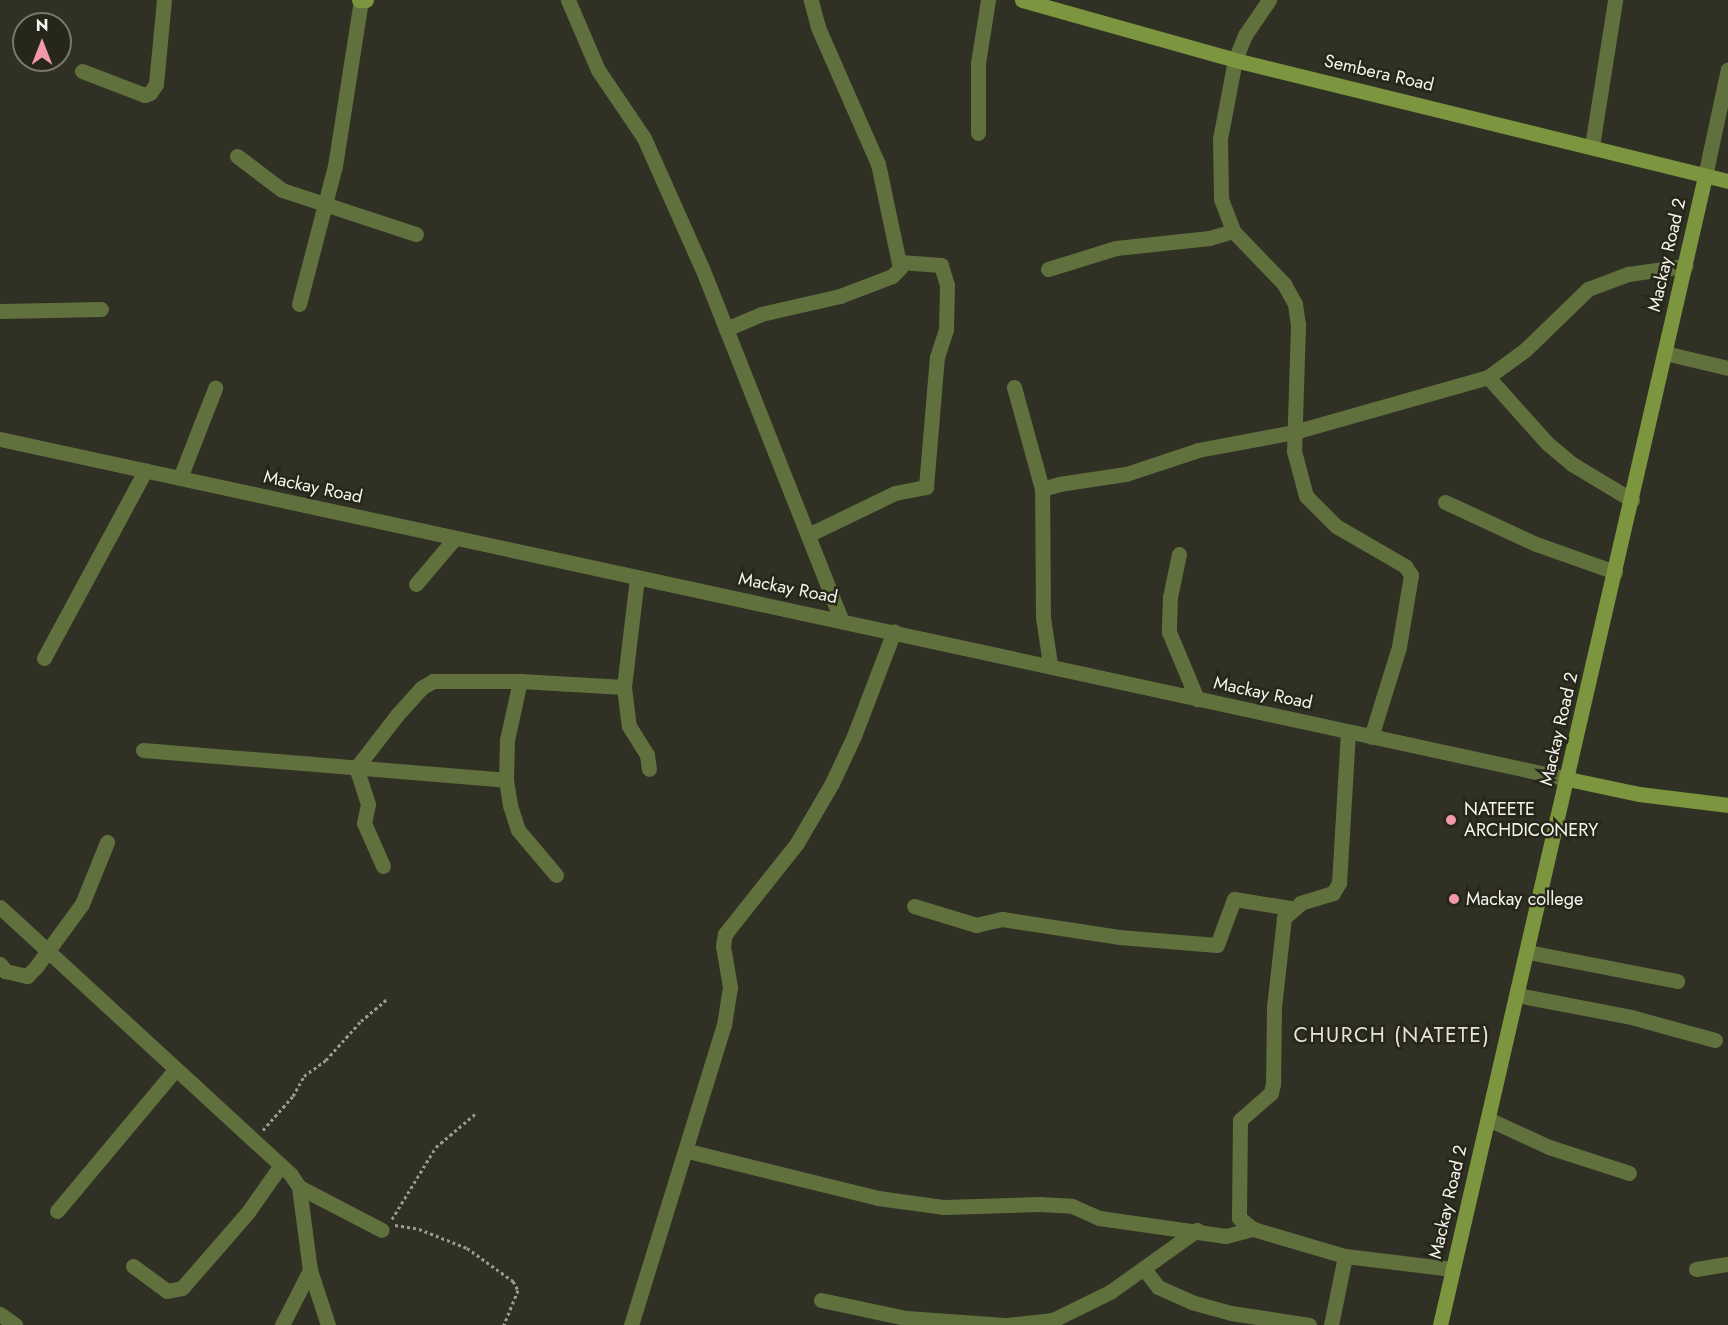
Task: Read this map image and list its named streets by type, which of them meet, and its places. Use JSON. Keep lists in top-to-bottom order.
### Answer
{
  "streets": {
    "street": ["Sembera Road", "Mackay Road 2", "Mackay Road"]
  },
  "crossings": [
    ["Sembera Road", "Mackay Road 2"],
    ["Mackay Road 2", "Mackay Road"]
  ],
  "districts": ["CHURCH (NATETE)"],
  "places": ["NATEETE ARCHDICONERY", "Mackay college"],
  "north": "top"
}
